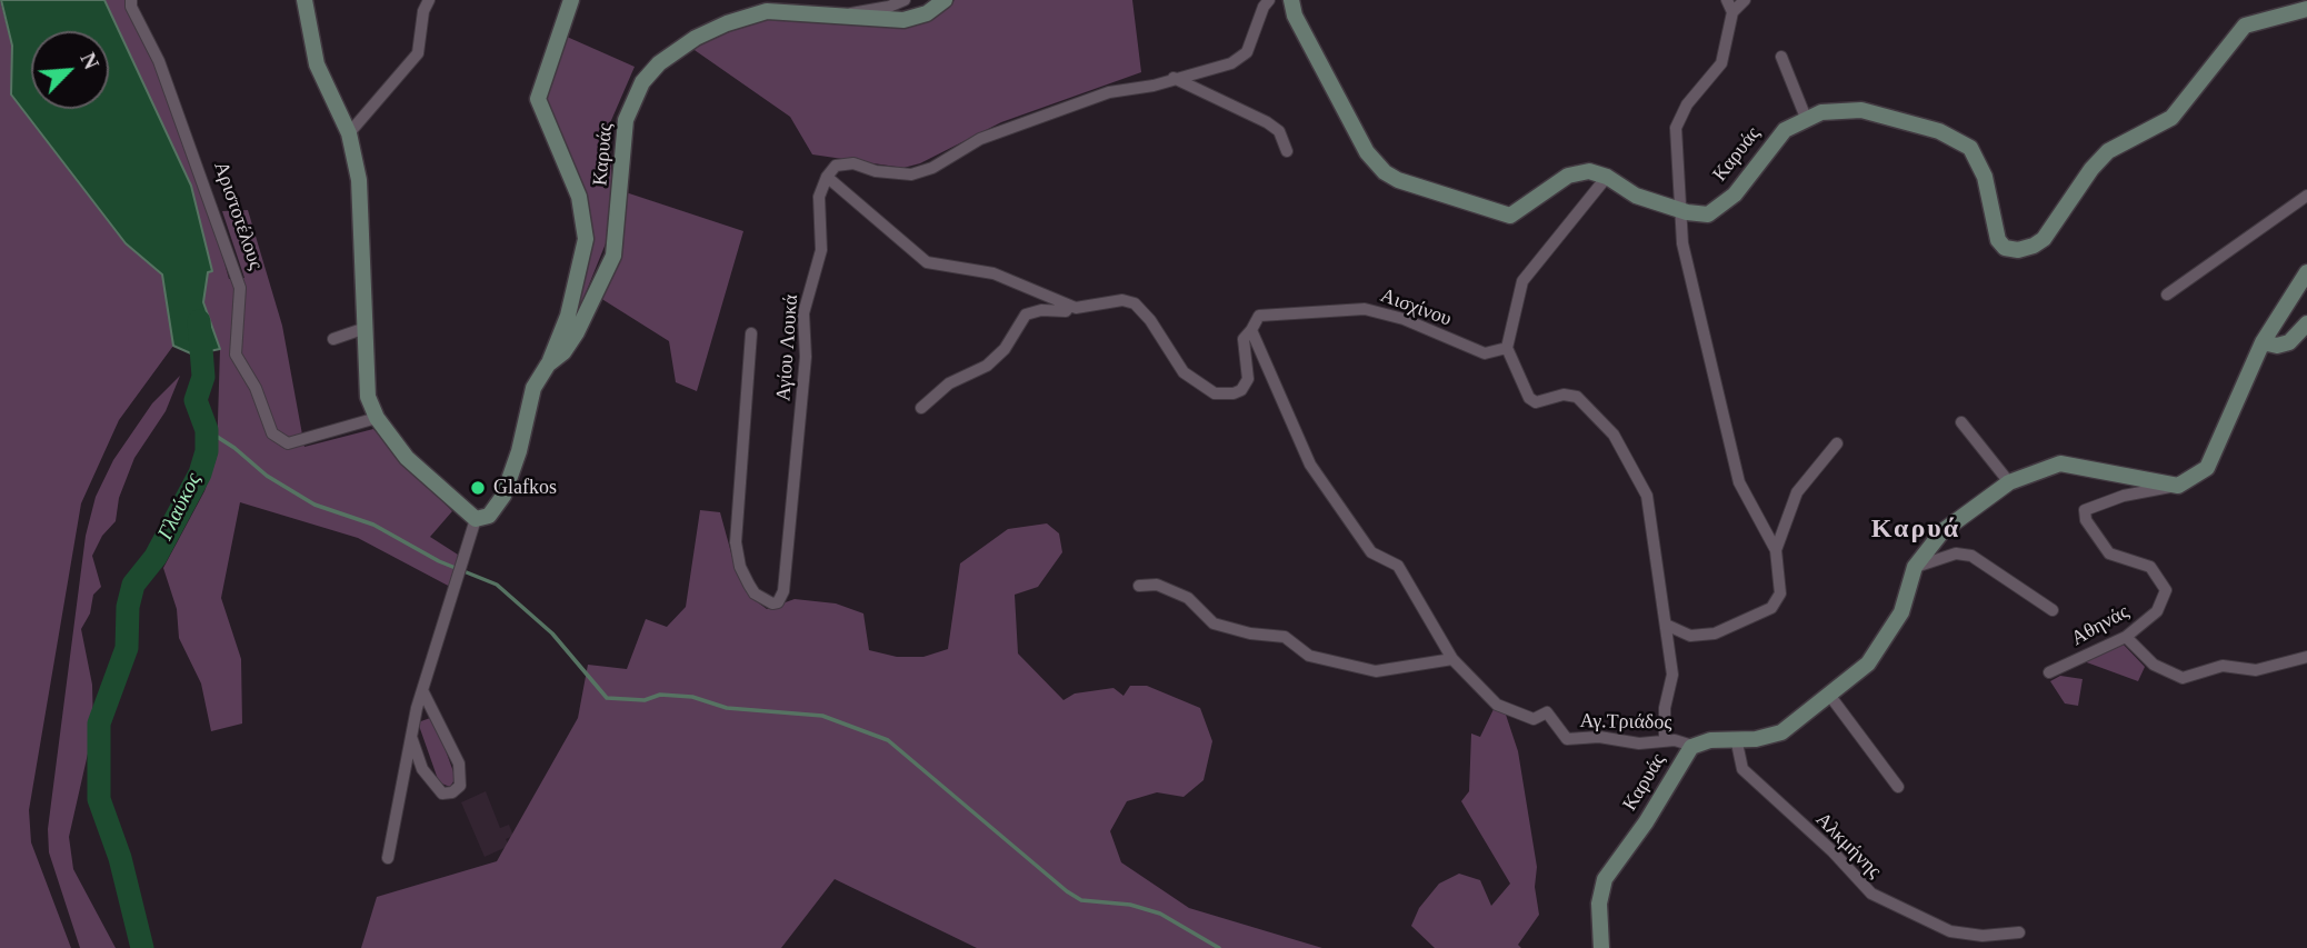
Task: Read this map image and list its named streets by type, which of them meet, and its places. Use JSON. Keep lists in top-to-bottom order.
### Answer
{
  "streets": {
    "main road": ["Καρυάς"],
    "street": [
      "Αριστοτέλους",
      "Αισχίνου",
      "Αγίου Λουκά",
      "Αθηνάς",
      "Αγ.Τριάδος",
      "Αλκμήνης"
    ]
  },
  "crossings": [
    ["Καρυάς", "Αθηνάς"],
    ["Καρυάς", "Αγ.Τριάδος"],
    ["Καρυάς", "Αλκμήνης"]
  ],
  "districts": ["Καρυά"],
  "water": ["Γλαύκος"],
  "places": ["Glafkos"],
  "north": "top right"
}
